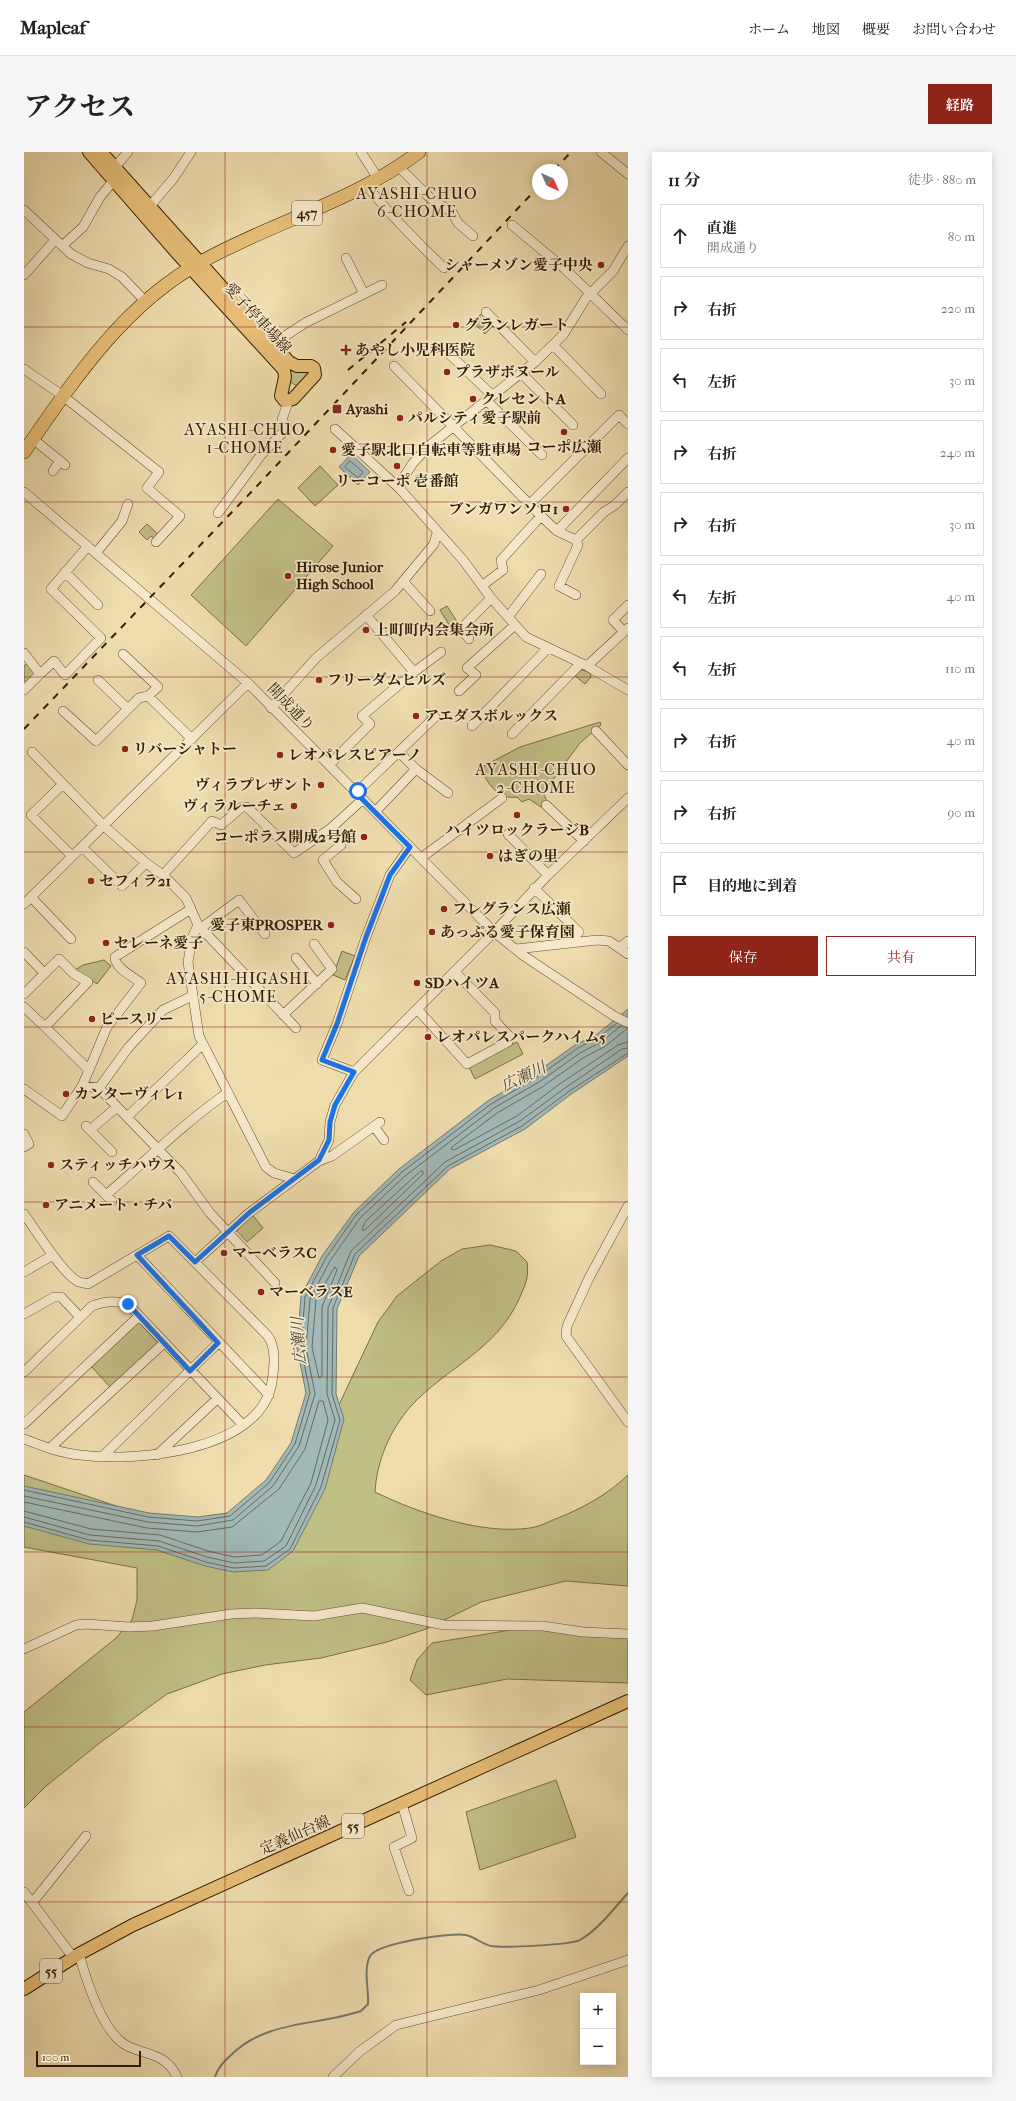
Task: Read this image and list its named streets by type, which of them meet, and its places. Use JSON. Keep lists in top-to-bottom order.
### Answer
{
  "streets": {
    "highway": ["457"],
    "main road": ["愛子停車場線", "55", "定義仙台線"],
    "street": ["開成通り"]
  },
  "crossings": [
    ["457", "愛子停車場線"]
  ],
  "districts": [
    "AYASHI-CHUO 6-CHOME",
    "AYASHI-CHUO 1-CHOME",
    "AYASHI-CHUO 2-CHOME",
    "AYASHI-HIGASHI 5-CHOME"
  ],
  "water": ["広瀬川"],
  "places": {
    "other": [
      "シャーメゾン愛子中央",
      "グランレガート",
      "プラザボヌール",
      "クレセントA",
      "パルシティ愛子駅前",
      "コーポ広瀬",
      "愛子駅北口自転車等駐車場",
      "リーコーポ 壱番館",
      "ブンガワンソロ1",
      "Hirose Junior High School",
      "上町町内会集会所",
      "フリーダムヒルズ",
      "アエダスボルックス",
      "リバーシャトー",
      "レオパレスピアーノ",
      "ヴィラプレザント",
      "ヴィラルーチェ",
      "ハイツロックラージB",
      "コーポラス開成2号館",
      "はぎの里",
      "セフィラ21",
      "フレグランス広瀬",
      "愛子東PROSPER",
      "あっぷる愛子保育園",
      "セレーネ愛子",
      "SDハイツA",
      "ピースリー",
      "レオパレスパークハイム5",
      "カンターヴィレ1",
      "スティッチハウス",
      "アニメート・チバ",
      "マーベラスC",
      "マーベラスE"
    ],
    "health": ["あやし小児科医院"],
    "transit": ["Ayashi"]
  },
  "scale_bar": "100 m",
  "north": "bottom right",
  "page": {
    "header": "Mapleaf",
    "nav": [
      "ホーム",
      "地図",
      "概要",
      "お問い合わせ"
    ],
    "title": "アクセス",
    "buttons": [
      "経路",
      ["保存", "共有"]
    ],
    "heading": ["11 分", "徒歩 · 880 m"],
    "list": [
      ["直進", "開成通り", "80 m"],
      ["右折", "220 m"],
      ["左折", "30 m"],
      ["右折", "240 m"],
      ["右折", "30 m"],
      ["左折", "40 m"],
      ["左折", "110 m"],
      ["右折", "40 m"],
      ["右折", "90 m"],
      "目的地に到着"
    ],
    "map_buttons": ["+", "−"],
    "scale": "100 m"
  }
}
